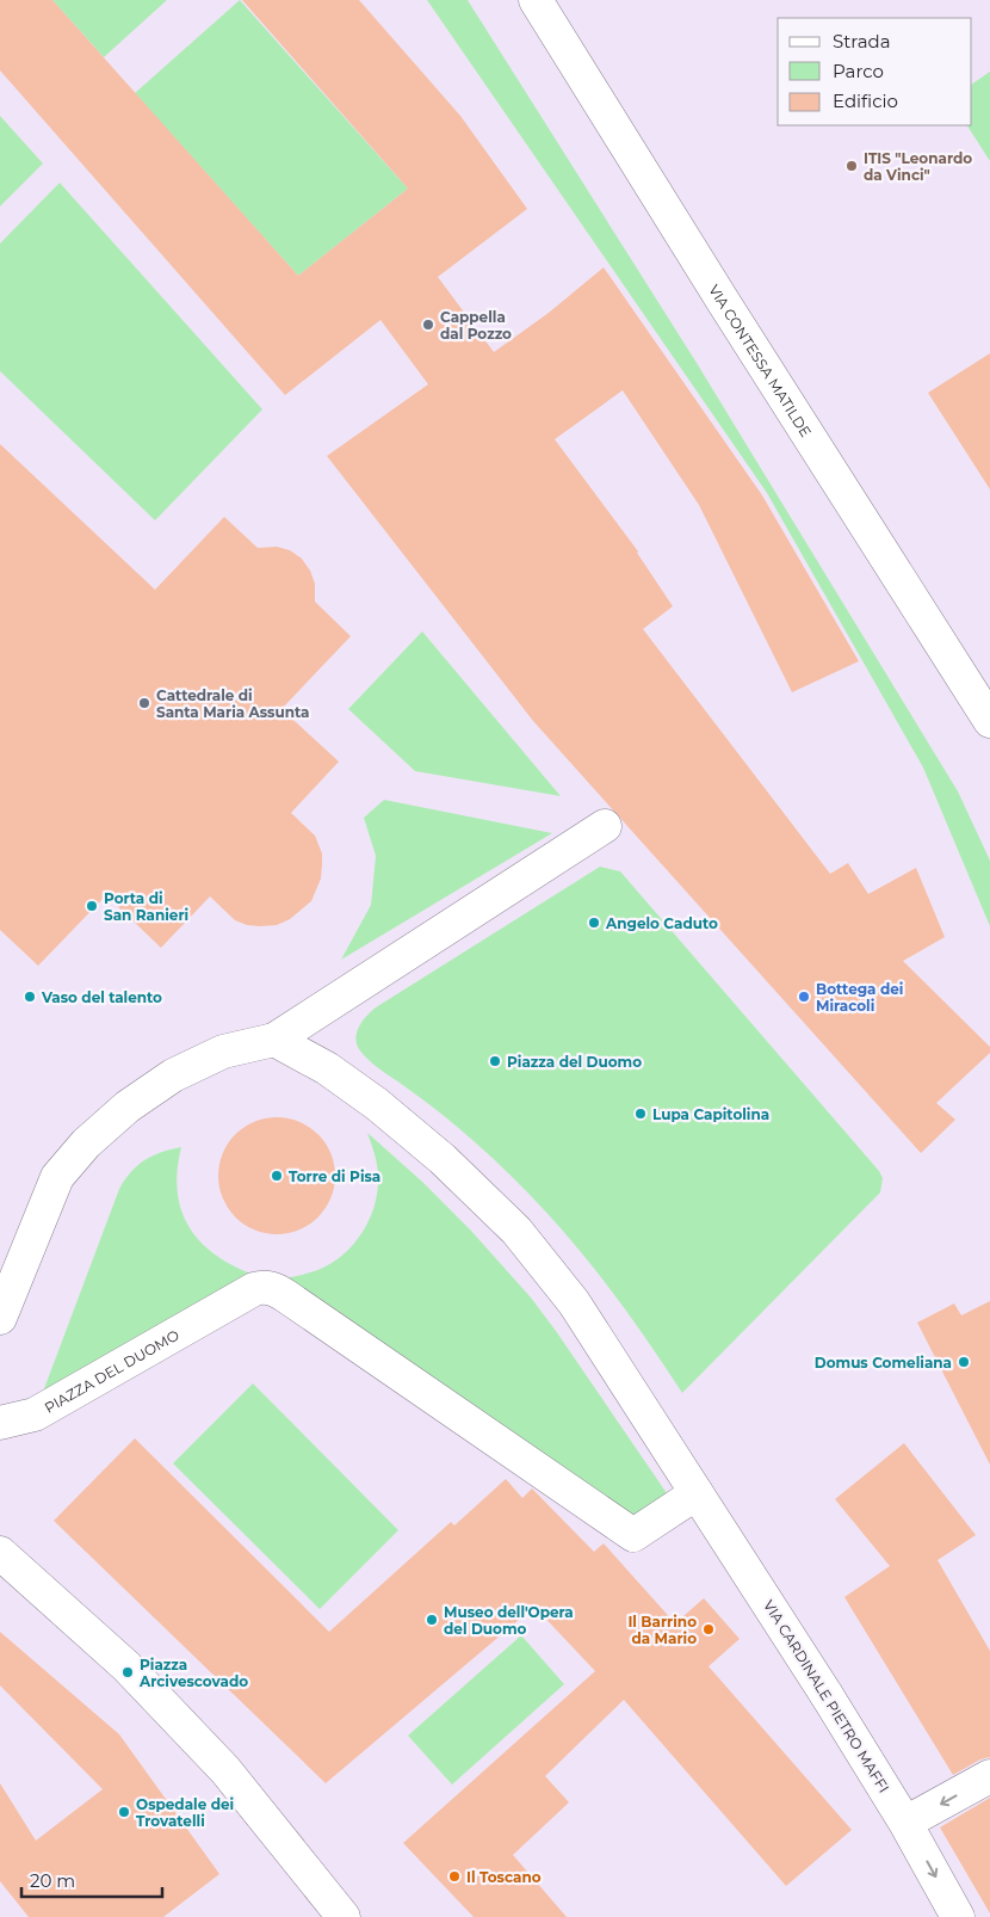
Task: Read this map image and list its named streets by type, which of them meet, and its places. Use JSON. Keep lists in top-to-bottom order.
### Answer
{
  "streets": {
    "street": ["VIA CONTESSA MATILDE", "PIAZZA DEL DUOMO", "VIA CARDINALE PIETRO MAFFI"]
  },
  "crossings": [
    ["PIAZZA DEL DUOMO", "VIA CARDINALE PIETRO MAFFI"]
  ],
  "places": [
    "ITIS \"Leonardo da Vinci\"",
    "Cappella dal Pozzo",
    "Cattedrale di Santa Maria Assunta",
    "Porta di San Ranieri",
    "Angelo Caduto",
    "Vaso del talento",
    "Bottega dei Miracoli",
    "Piazza del Duomo",
    "Lupa Capitolina",
    "Torre di Pisa",
    "Domus Comeliana",
    "Museo dell'Opera del Duomo",
    "Il Barrino da Mario",
    "Piazza Arcivescovado",
    "Ospedale dei Trovatelli",
    "Il Toscano"
  ],
  "legend": ["Strada", "Parco", "Edificio"],
  "scale_bar": "20 m"
}
